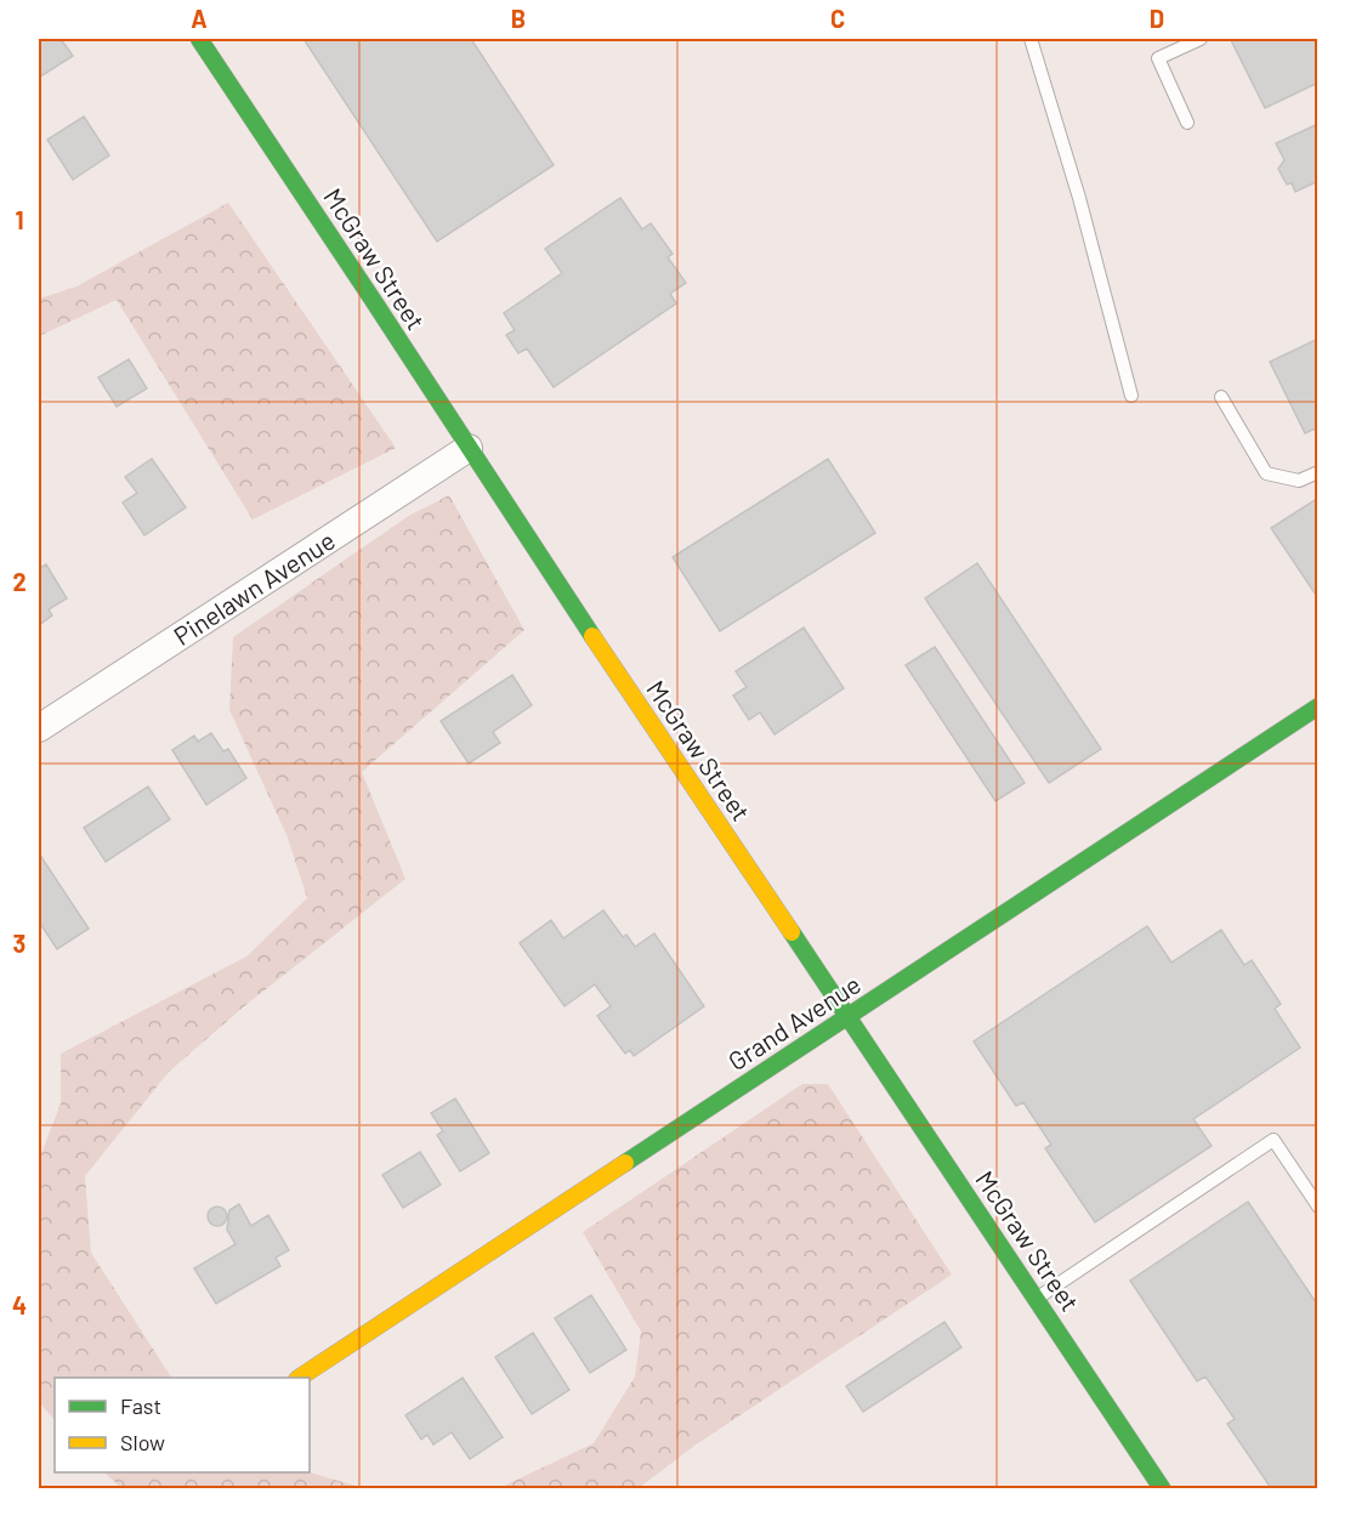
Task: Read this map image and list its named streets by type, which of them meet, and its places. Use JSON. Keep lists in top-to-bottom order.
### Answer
{
  "streets": {
    "street": ["McGraw Street", "Pinelawn Avenue", "Grand Avenue"]
  },
  "crossings": [
    ["McGraw Street", "Pinelawn Avenue"],
    ["McGraw Street", "Grand Avenue"]
  ],
  "legend": ["Fast", "Slow"],
  "grid": {
    "columns": [
      "A",
      "B",
      "C",
      "D"
    ],
    "rows": [
      "1",
      "2",
      "3",
      "4"
    ]
  }
}
